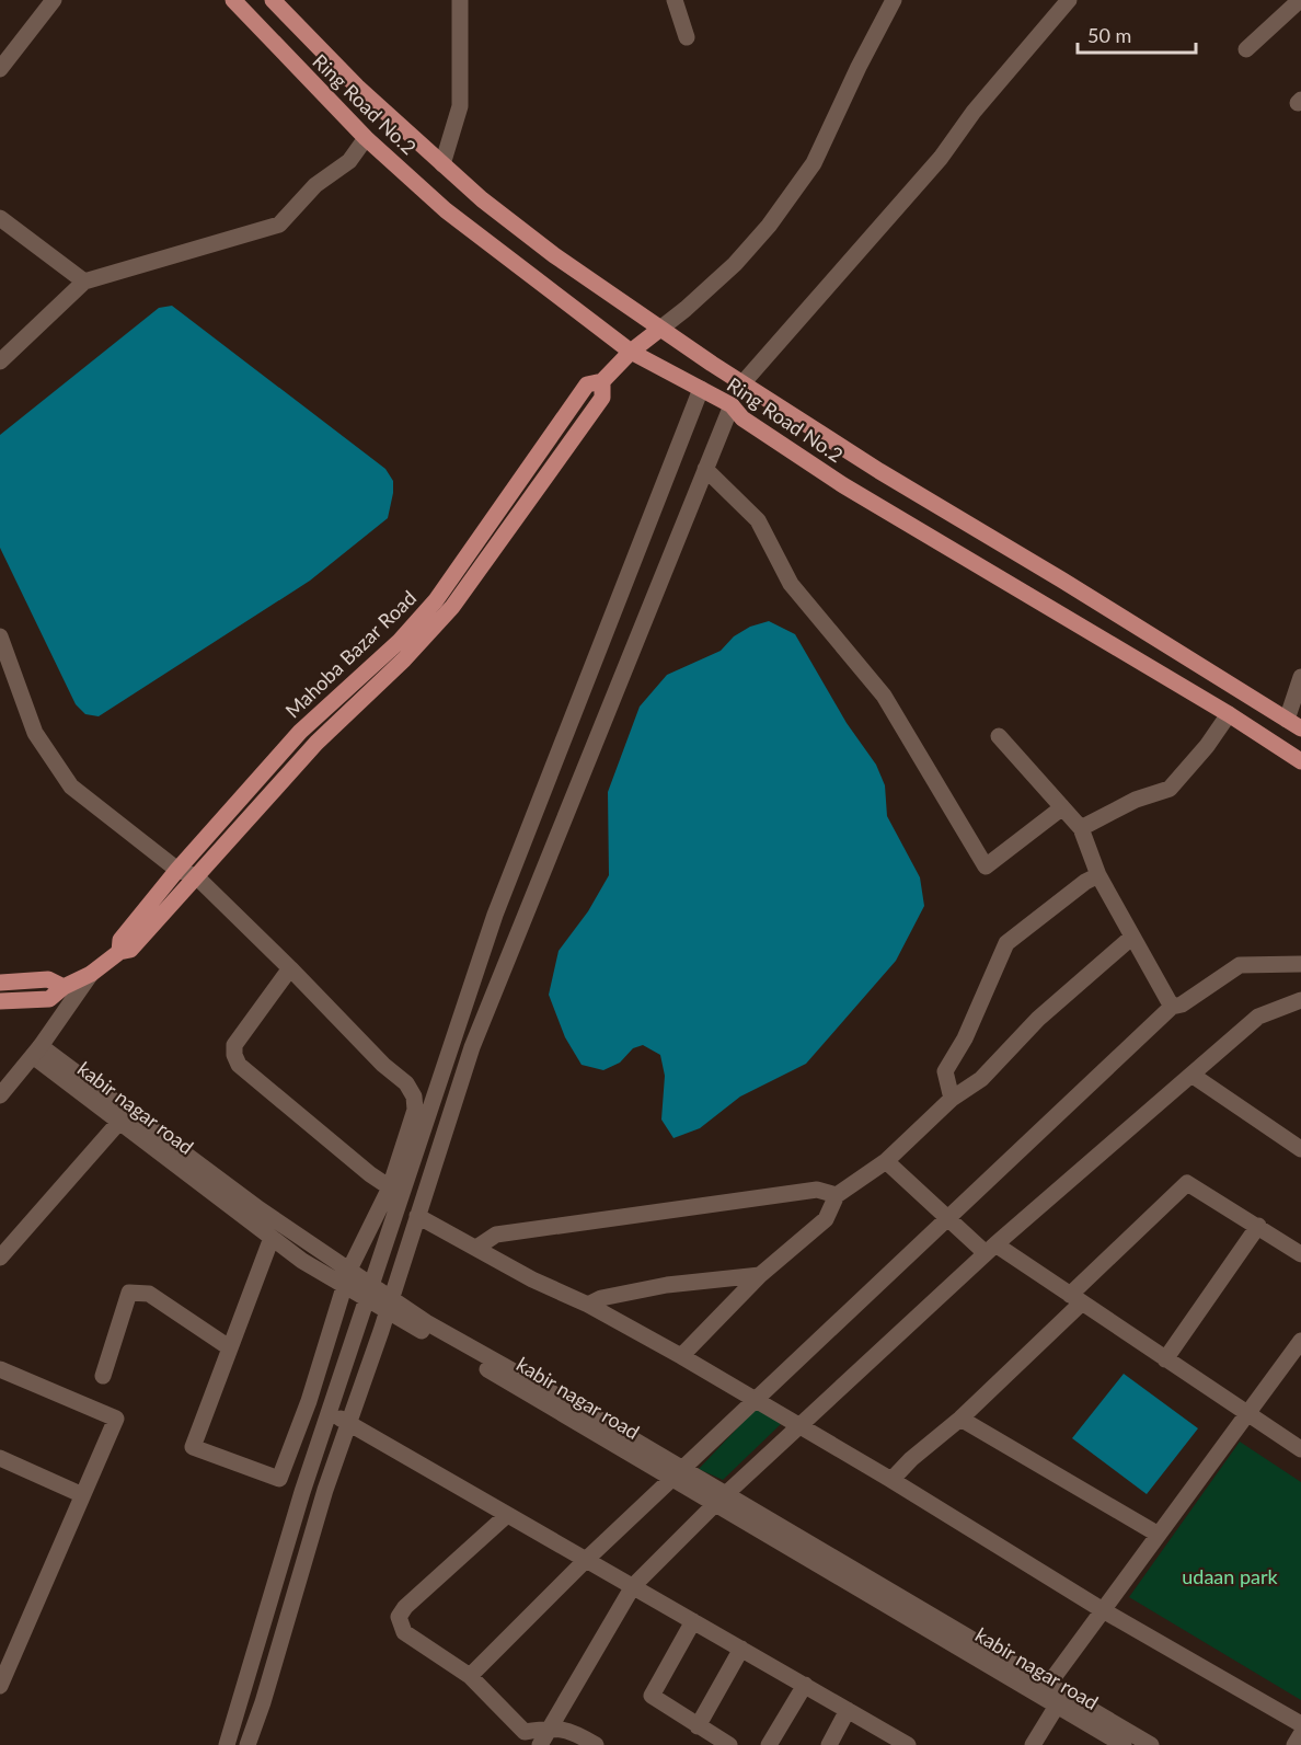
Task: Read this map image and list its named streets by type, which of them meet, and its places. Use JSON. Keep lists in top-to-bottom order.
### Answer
{
  "streets": {
    "main road": ["Ring Road No.2", "Mahoba Bazar Road"],
    "street": ["kabir nagar road"]
  },
  "crossings": [
    ["Ring Road No.2", "Mahoba Bazar Road"],
    ["Mahoba Bazar Road", "kabir nagar road"]
  ],
  "parks": ["udaan park"],
  "scale_bar": "50 m"
}
